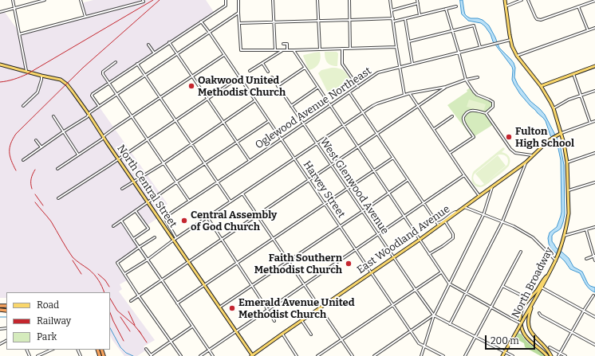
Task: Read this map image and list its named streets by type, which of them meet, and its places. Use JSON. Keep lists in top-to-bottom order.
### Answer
{
  "streets": {
    "main road": ["North Central Street", "East Woodland Avenue", "North Broadway"],
    "street": ["Oglewood Avenue Northeast", "West Glenwood Avenue", "Harvey Street"]
  },
  "crossings": [
    ["Oglewood Avenue Northeast", "West Glenwood Avenue"],
    ["Oglewood Avenue Northeast", "Harvey Street"],
    ["Oglewood Avenue Northeast", "North Broadway"],
    ["North Central Street", "East Woodland Avenue"],
    ["West Glenwood Avenue", "East Woodland Avenue"],
    ["West Glenwood Avenue", "North Broadway"],
    ["Harvey Street", "East Woodland Avenue"],
    ["East Woodland Avenue", "North Broadway"]
  ],
  "places": [
    "Oakwood United Methodist Church",
    "Fulton High School",
    "Central Assembly of God Church",
    "Faith Southern Methodist Church",
    "Emerald Avenue United Methodist Church"
  ],
  "legend": ["Road", "Railway", "Park"],
  "scale_bar": "200 m"
}
